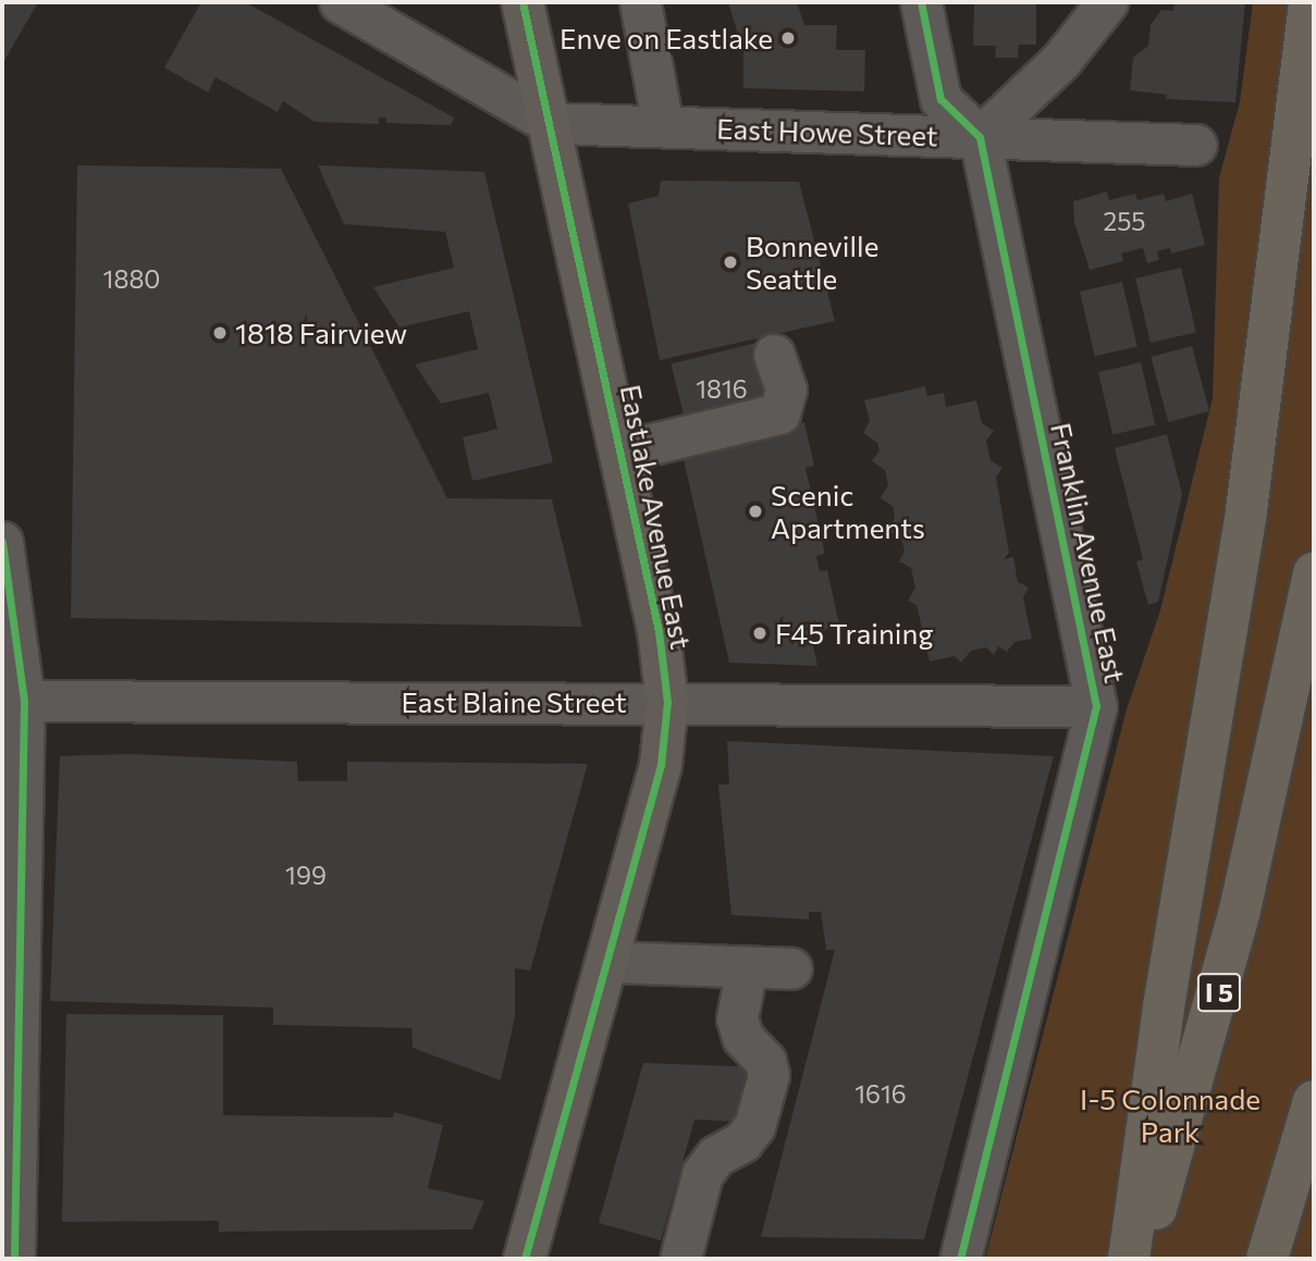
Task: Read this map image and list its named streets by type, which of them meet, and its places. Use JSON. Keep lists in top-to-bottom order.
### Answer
{
  "streets": {
    "highway": ["I 5"],
    "main road": ["Eastlake Avenue East"],
    "street": ["East Howe Street", "Franklin Avenue East", "East Blaine Street"]
  },
  "crossings": [
    ["East Howe Street", "Eastlake Avenue East"],
    ["East Howe Street", "Franklin Avenue East"],
    ["Eastlake Avenue East", "East Blaine Street"],
    ["Franklin Avenue East", "East Blaine Street"]
  ],
  "parks": ["I-5 Colonnade Park"],
  "places": [
    "Enve on Eastlake",
    "Bonneville Seattle",
    "1818 Fairview",
    "Scenic Apartments",
    "F45 Training"
  ],
  "house_numbers": [
    "255",
    "1880",
    "1816",
    "199",
    "1616"
  ]
}
